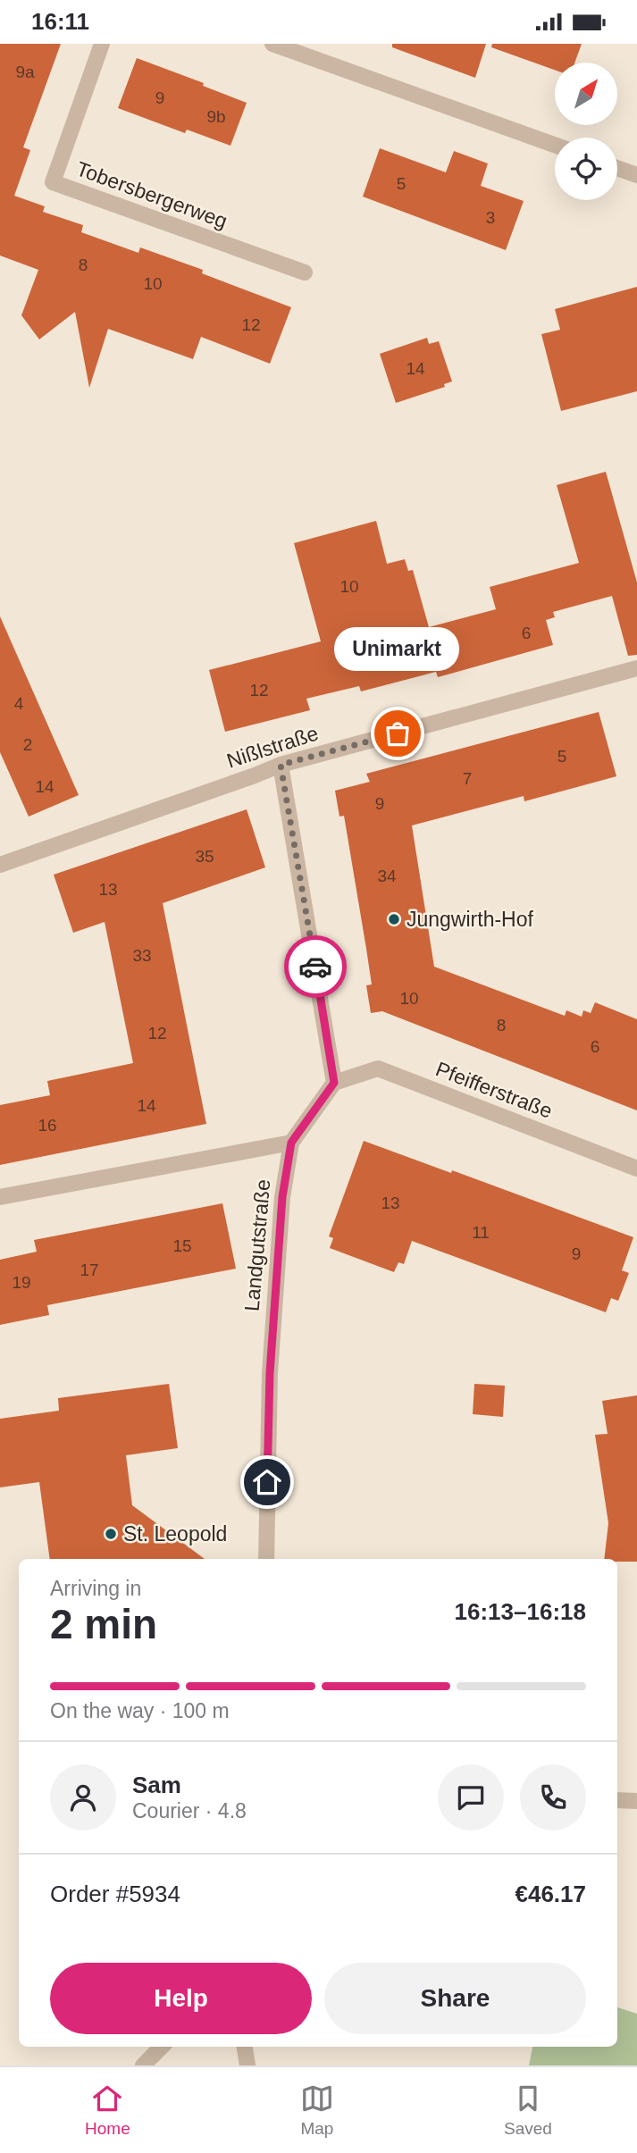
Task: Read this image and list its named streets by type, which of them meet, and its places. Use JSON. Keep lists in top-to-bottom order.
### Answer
{
  "streets": {
    "street": [
      "Tobersbergerweg",
      "Nißlstraße",
      "Pfeifferstraße",
      "Landgutstraße"
    ]
  },
  "crossings": [
    ["Pfeifferstraße", "Landgutstraße"]
  ],
  "places": ["Unimarkt", "Jungwirth-Hof", "St. Leopold"],
  "house_numbers": [
    "9a",
    "9",
    "9b",
    "5",
    "3",
    "8",
    "10",
    "12",
    "14",
    "10",
    "6",
    "12",
    "4",
    "2",
    "5",
    "7",
    "14",
    "9",
    "35",
    "34",
    "13",
    "33",
    "10",
    "8",
    "12",
    "6",
    "14",
    "16",
    "13",
    "11",
    "15",
    "9",
    "17",
    "19"
  ],
  "north": "top right",
  "page": {
    "status": "16:11",
    "bubble": "Unimarkt",
    "heading": ["2 min", "Arriving in", "16:13–16:18"],
    "panel": [
      "Sam",
      "Courier · 4.8",
      "Order #5934",
      "€46.17"
    ],
    "bar": "On the way · 100 m",
    "buttons": ["Help", "Share"],
    "tabs": ["Home", "Map", "Saved"]
  }
}
